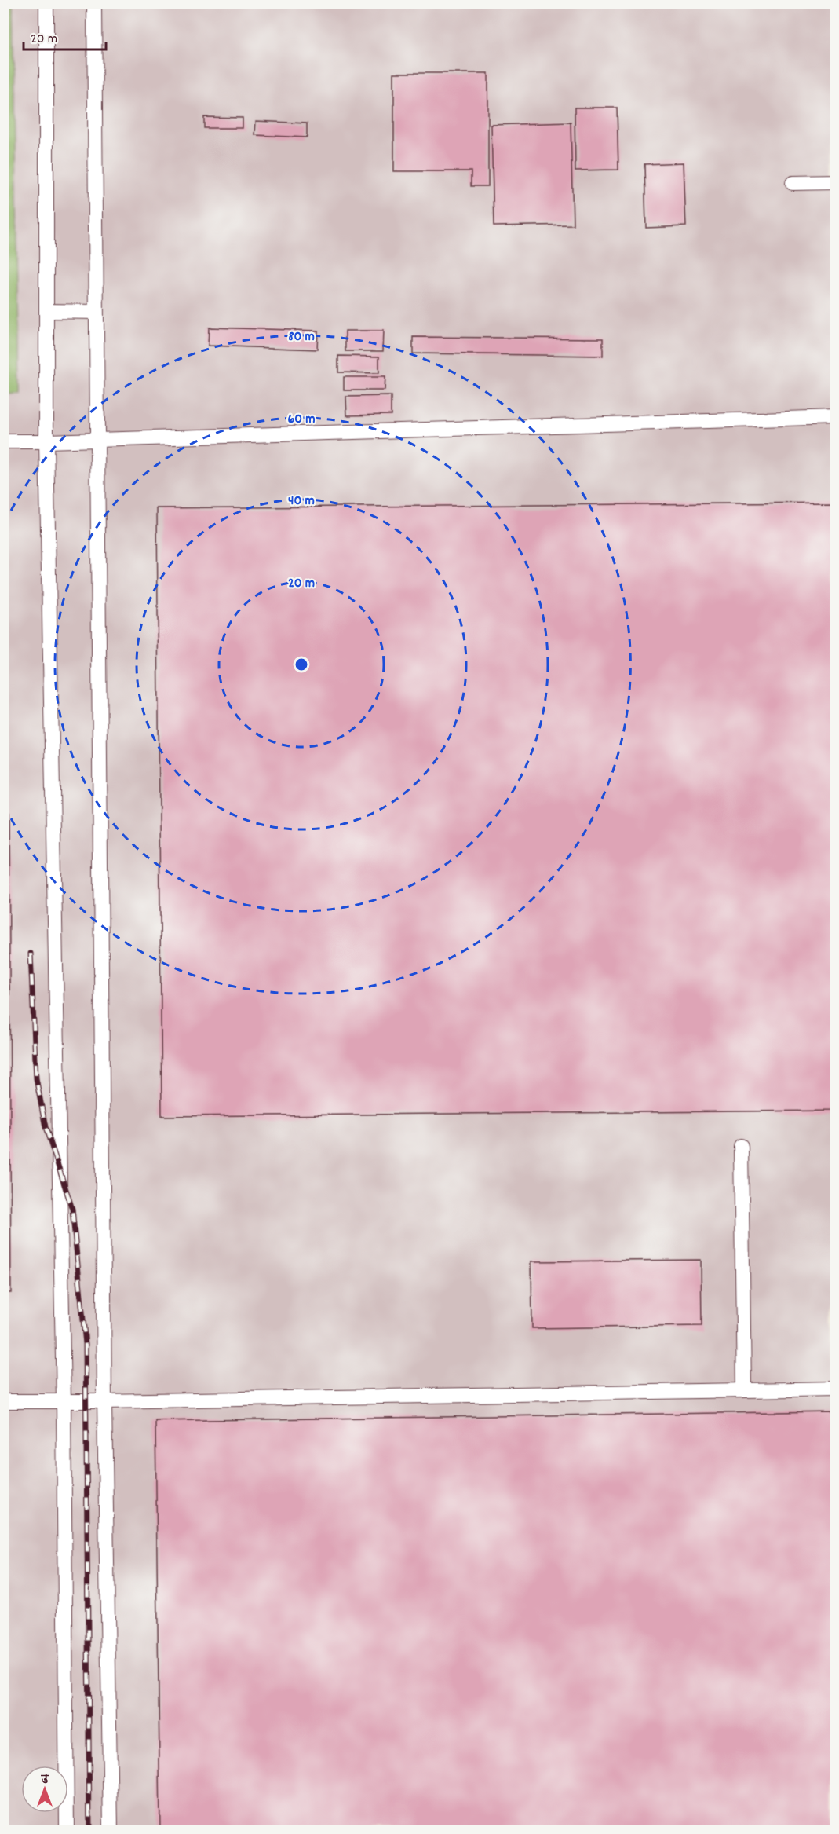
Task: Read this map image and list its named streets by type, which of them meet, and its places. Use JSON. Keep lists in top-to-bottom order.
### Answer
{
  "scale_bar": "20 m",
  "north": "top",
  "rings": [
    "80 m",
    "60 m",
    "40 m",
    "20 m"
  ]
}
